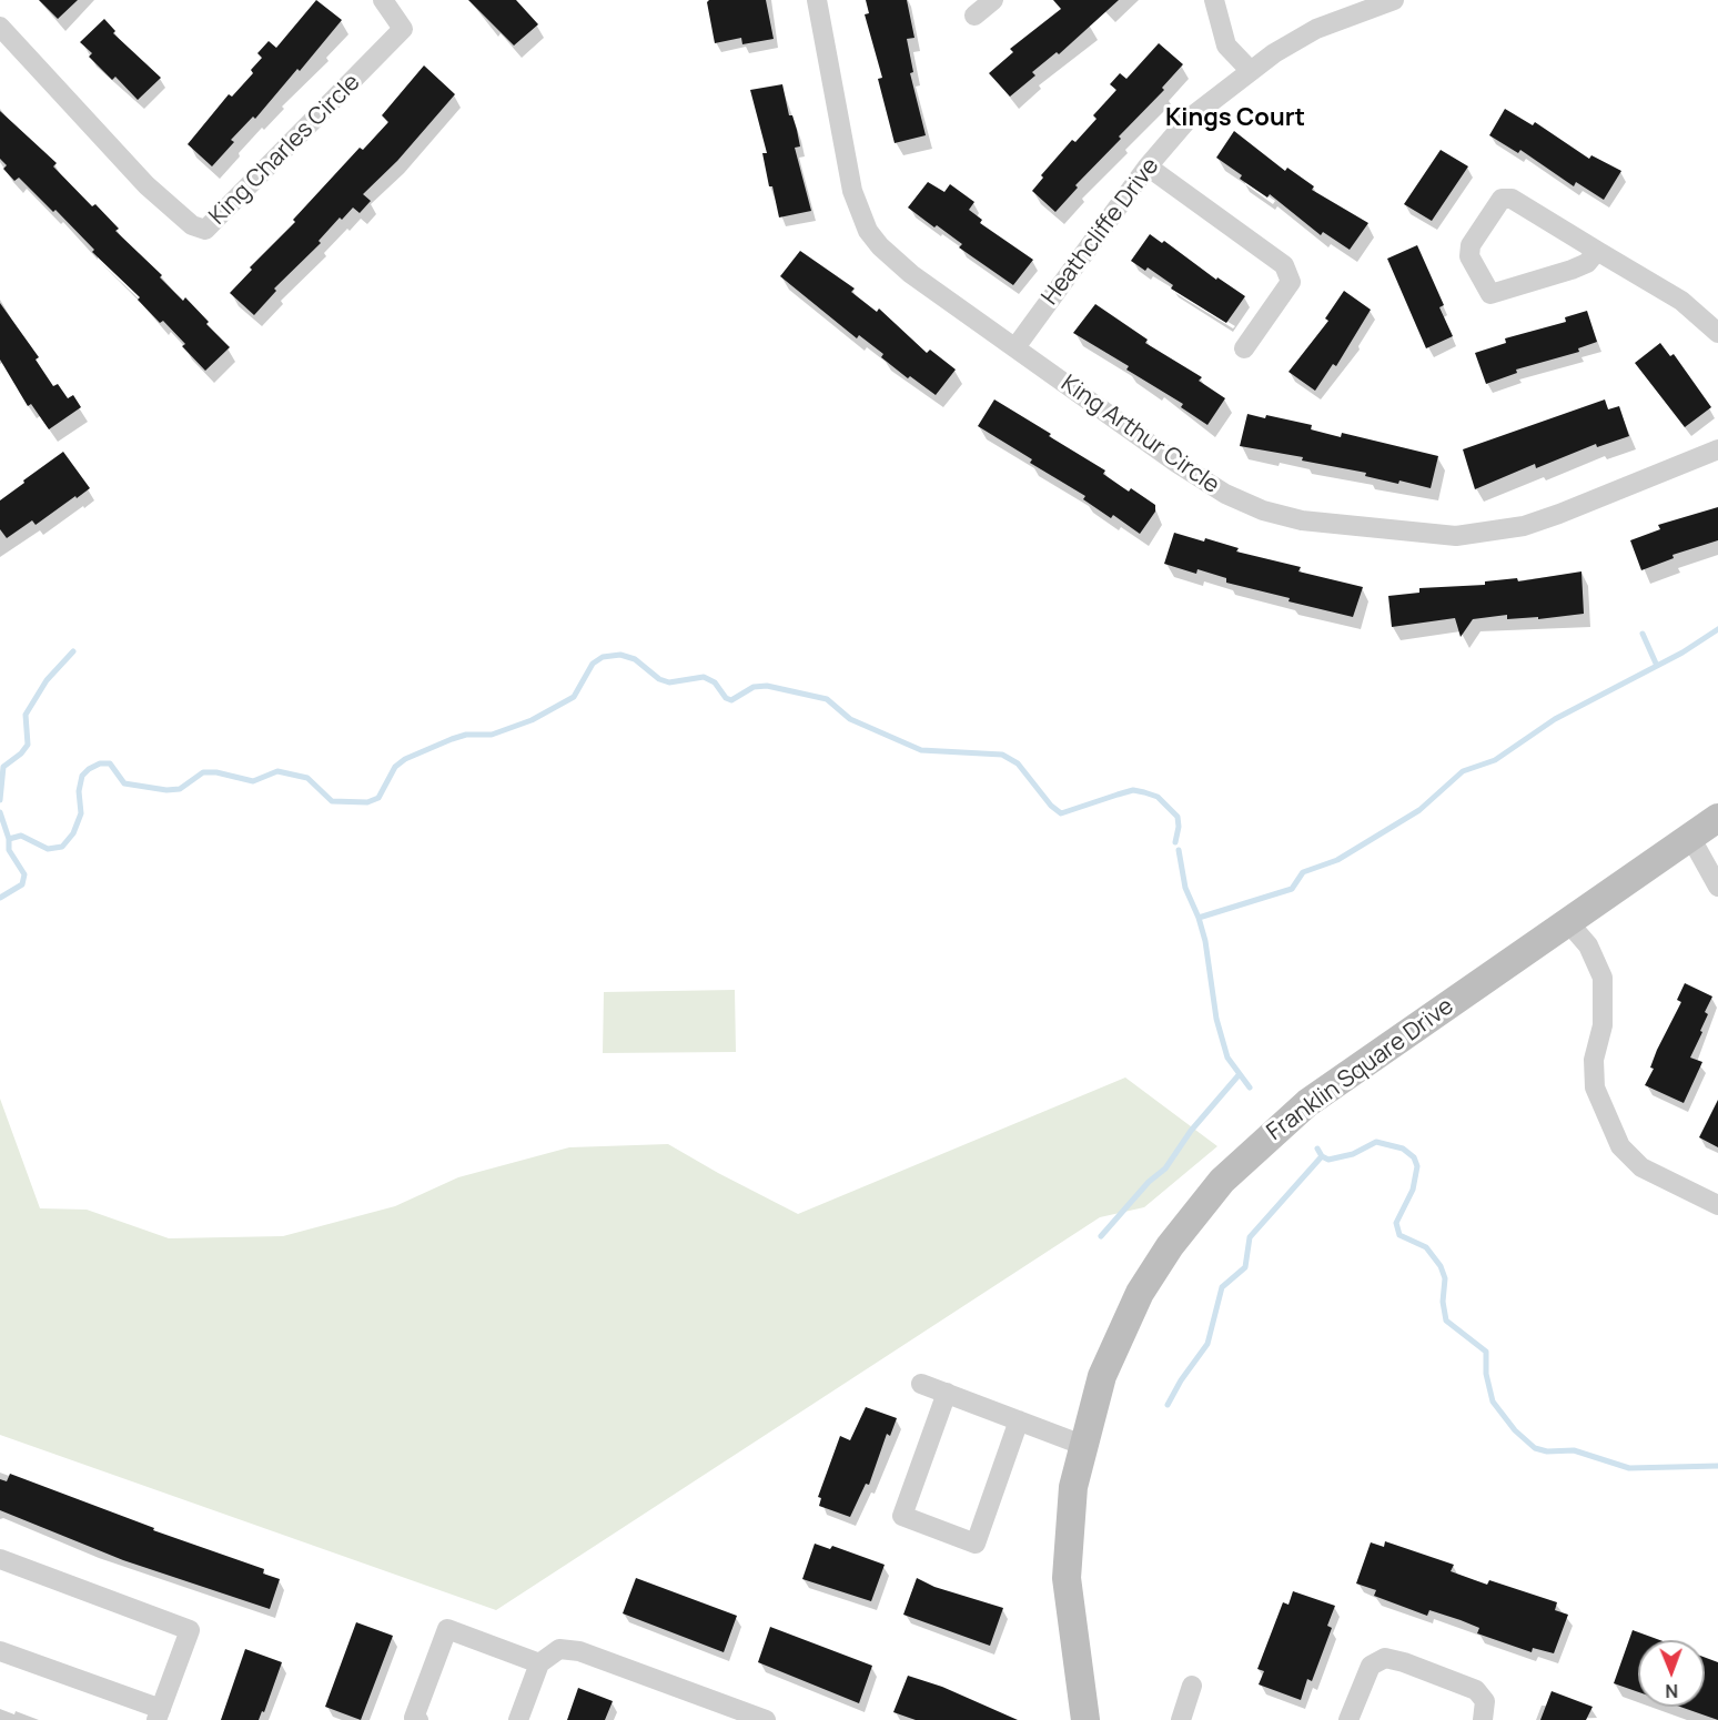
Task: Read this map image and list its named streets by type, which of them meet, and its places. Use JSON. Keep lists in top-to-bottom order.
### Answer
{
  "streets": {
    "street": [
      "King Charles Circle",
      "Heathcliffe Drive",
      "King Arthur Circle",
      "Franklin Square Drive"
    ]
  },
  "crossings": [
    ["Heathcliffe Drive", "King Arthur Circle"]
  ],
  "districts": ["Kings Court"],
  "north": "bottom"
}
